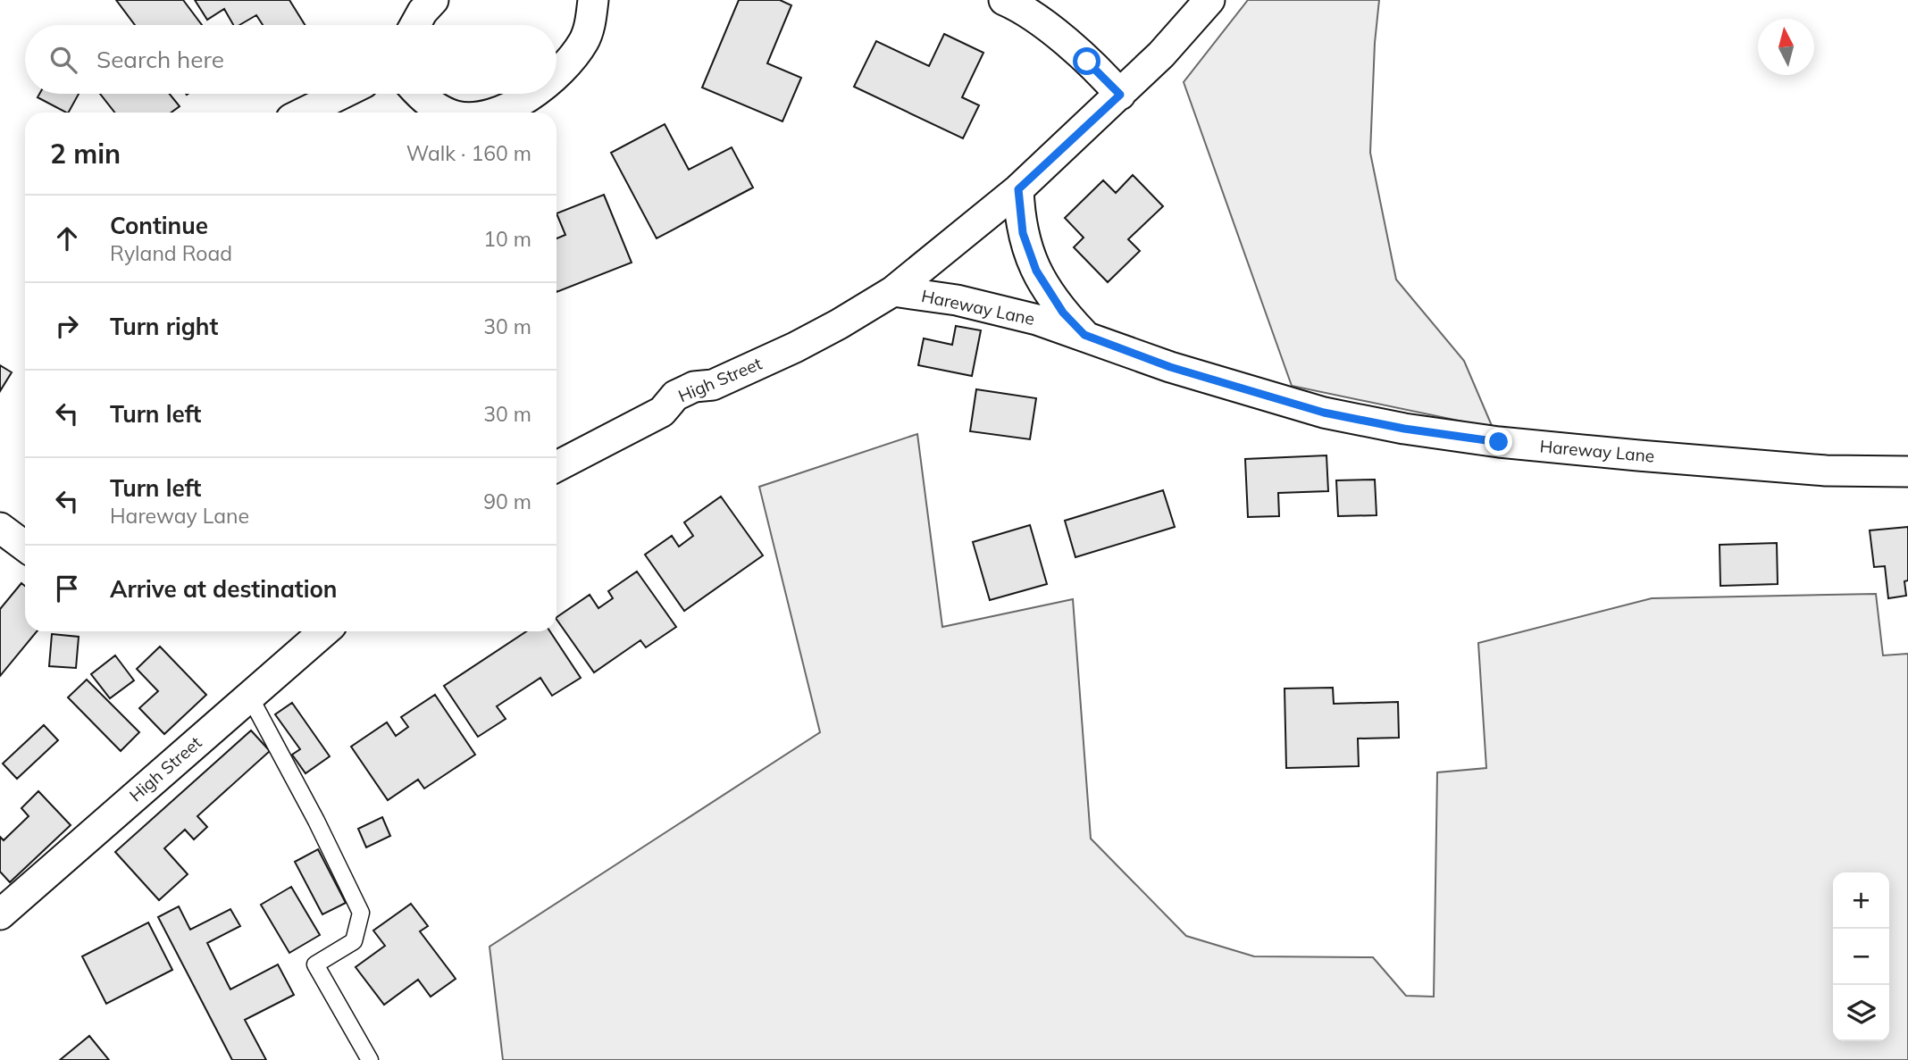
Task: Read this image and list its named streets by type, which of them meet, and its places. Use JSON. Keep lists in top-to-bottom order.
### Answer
{
  "streets": {
    "street": ["Hareway Lane", "High Street"]
  },
  "crossings": [
    ["Hareway Lane", "High Street"]
  ],
  "north": "top",
  "page": {
    "search": "Search here",
    "heading": ["2 min", "Walk · 160 m"],
    "list": [
      ["Continue", "Ryland Road", "10 m"],
      ["Turn right", "30 m"],
      ["Turn left", "30 m"],
      ["Turn left", "Hareway Lane", "90 m"],
      "Arrive at destination"
    ],
    "map_buttons": ["+", "−"]
  }
}
